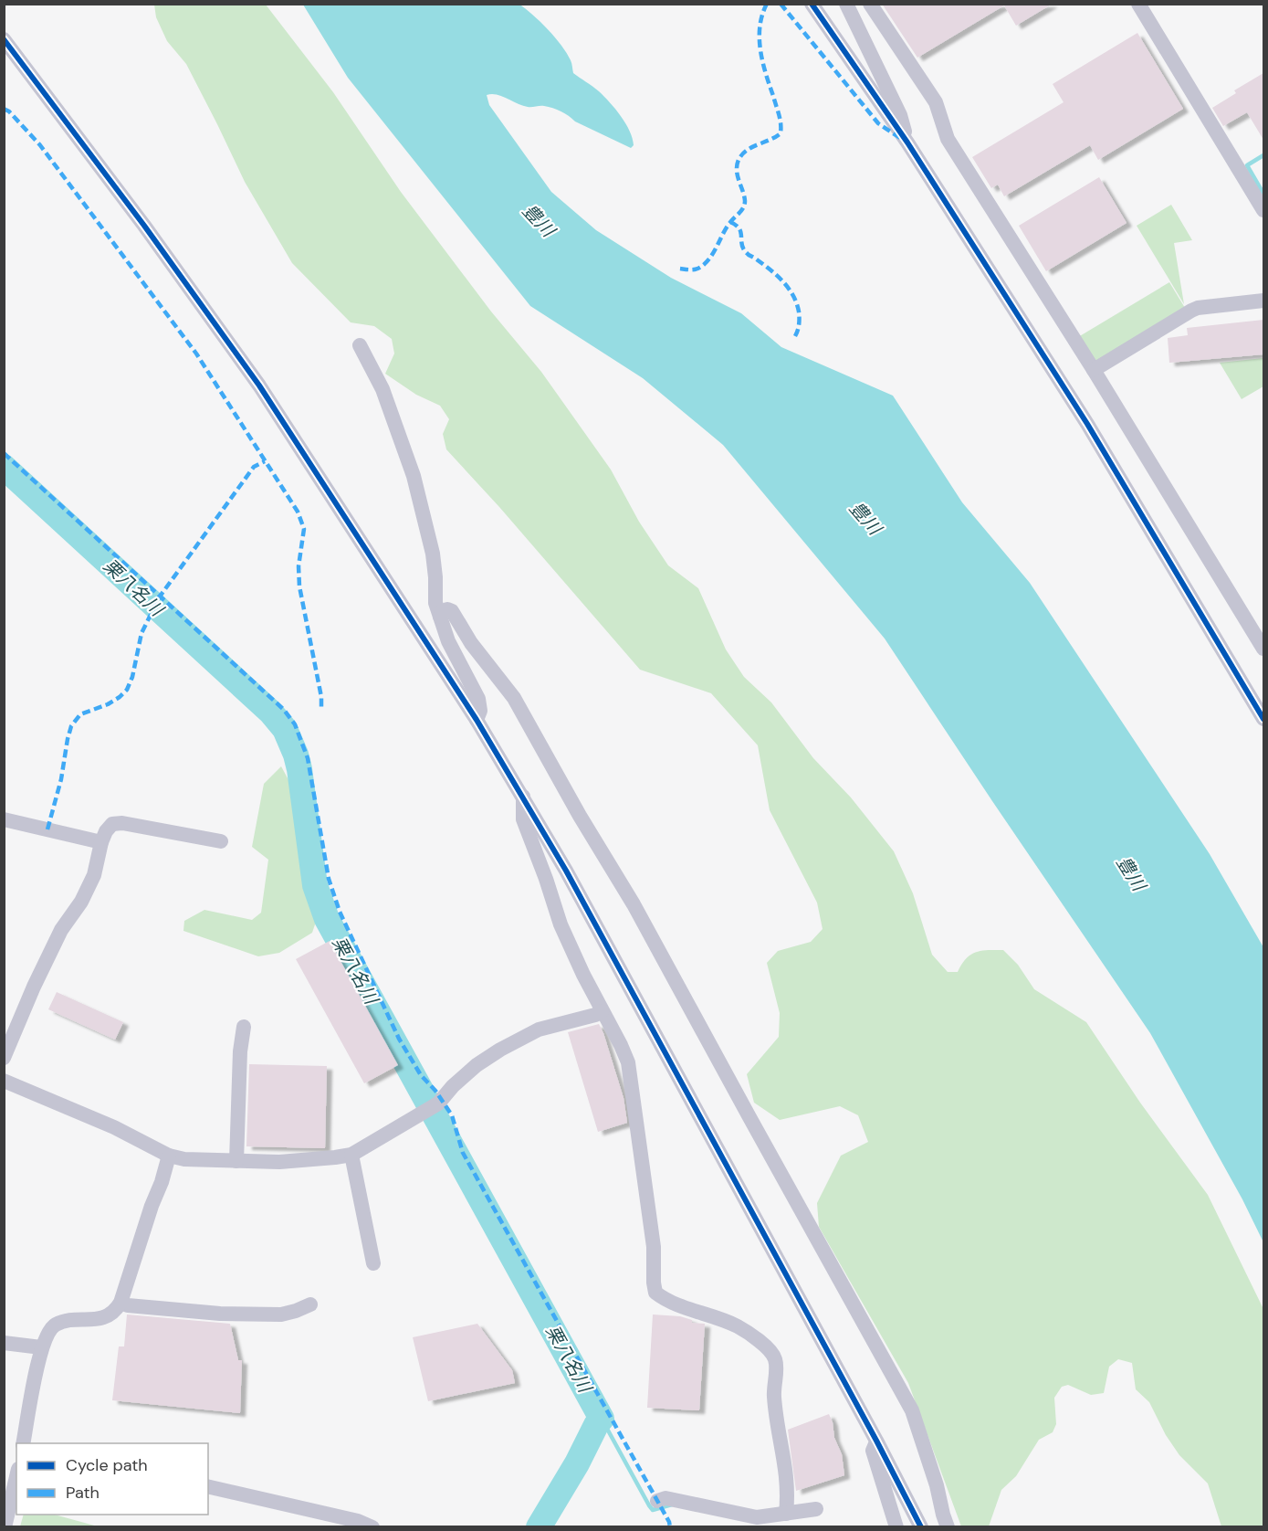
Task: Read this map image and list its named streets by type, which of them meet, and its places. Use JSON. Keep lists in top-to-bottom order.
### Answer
{
  "water": ["豊川", "栗八名川"],
  "legend": ["Cycle path", "Path"]
}
